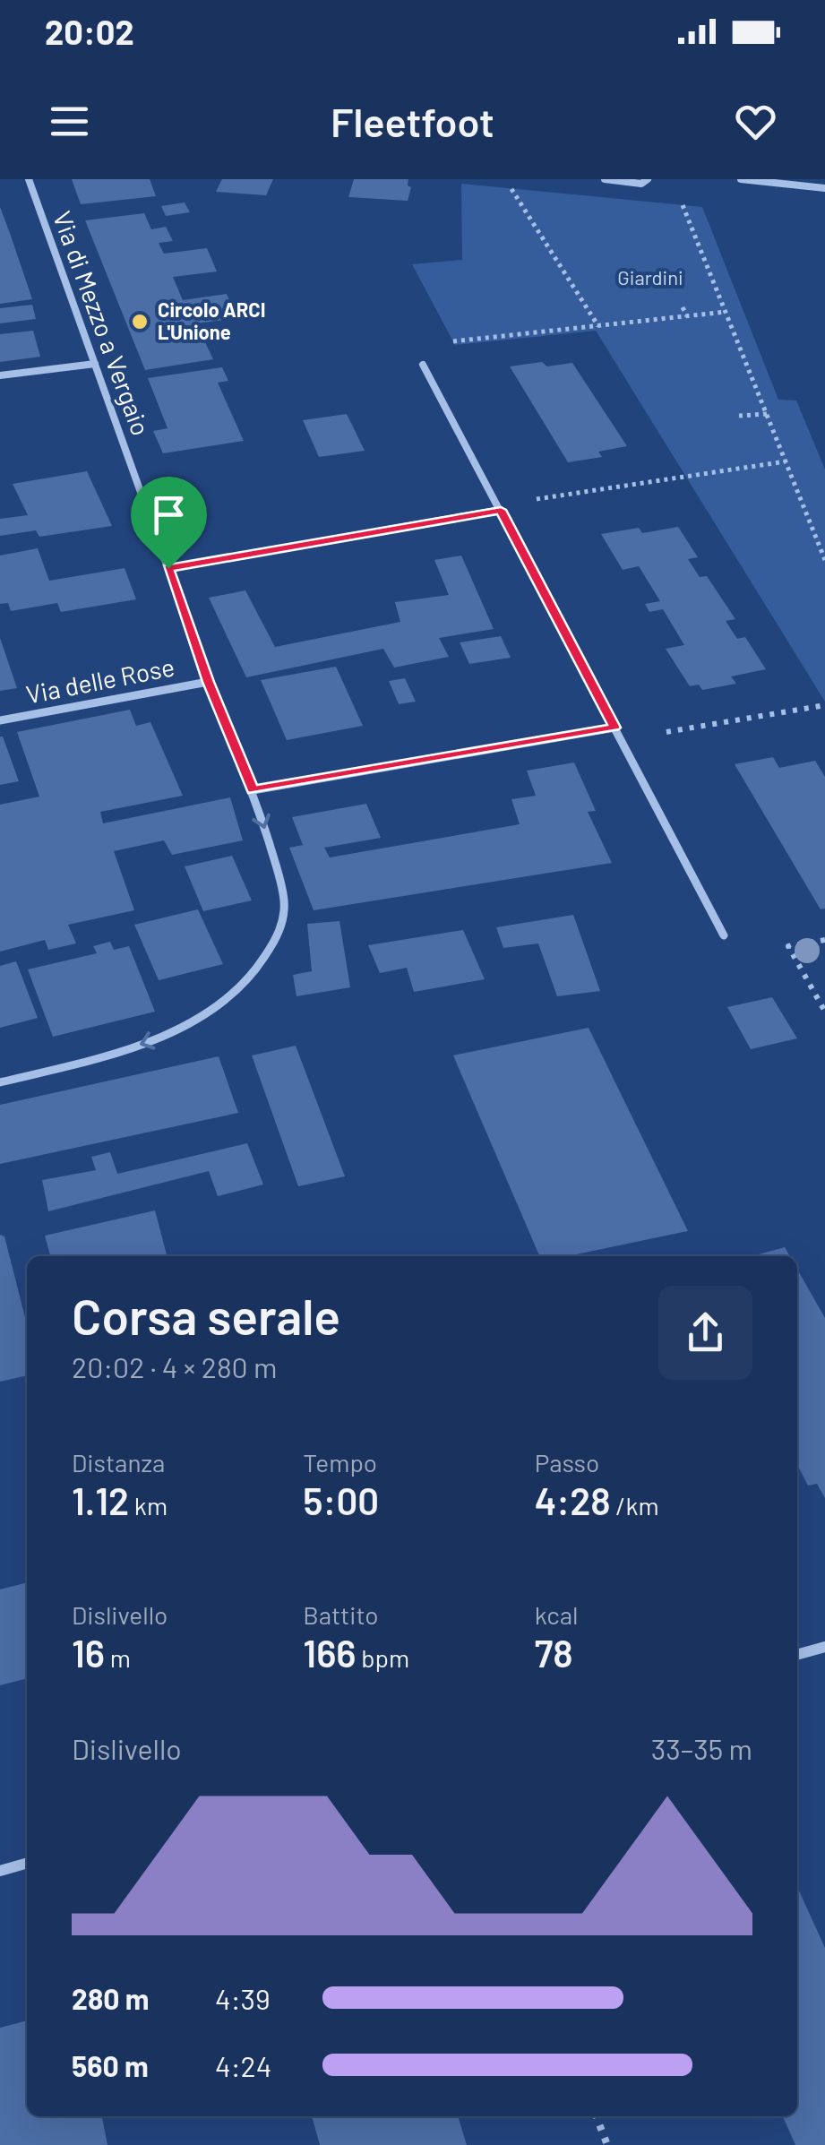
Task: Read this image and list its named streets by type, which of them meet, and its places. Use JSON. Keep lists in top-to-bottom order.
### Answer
{
  "streets": {
    "street": ["Via di Mezzo a Vergaio", "Via delle Rose"]
  },
  "crossings": [
    ["Via di Mezzo a Vergaio", "Via delle Rose"]
  ],
  "parks": ["Giardini"],
  "places": ["Circolo ARCI L'Unione"],
  "page": {
    "status": "20:02",
    "header": "Fleetfoot",
    "heading": ["Corsa serale", "20:02 · 4 × 280 m"],
    "stats": [
      ["Distanza", "1.12 km"],
      ["Tempo", "5:00"],
      ["Passo", "4:28 /km"],
      ["Dislivello", "16 m"],
      ["Battito", "166 bpm"],
      ["kcal", "78"]
    ],
    "chart": ["Dislivello", "33–35 m"],
    "list": [
      {
        "name": "280 m",
        "note": "4:39"
      },
      {
        "name": "560 m",
        "note": "4:24"
      }
    ]
  }
}
